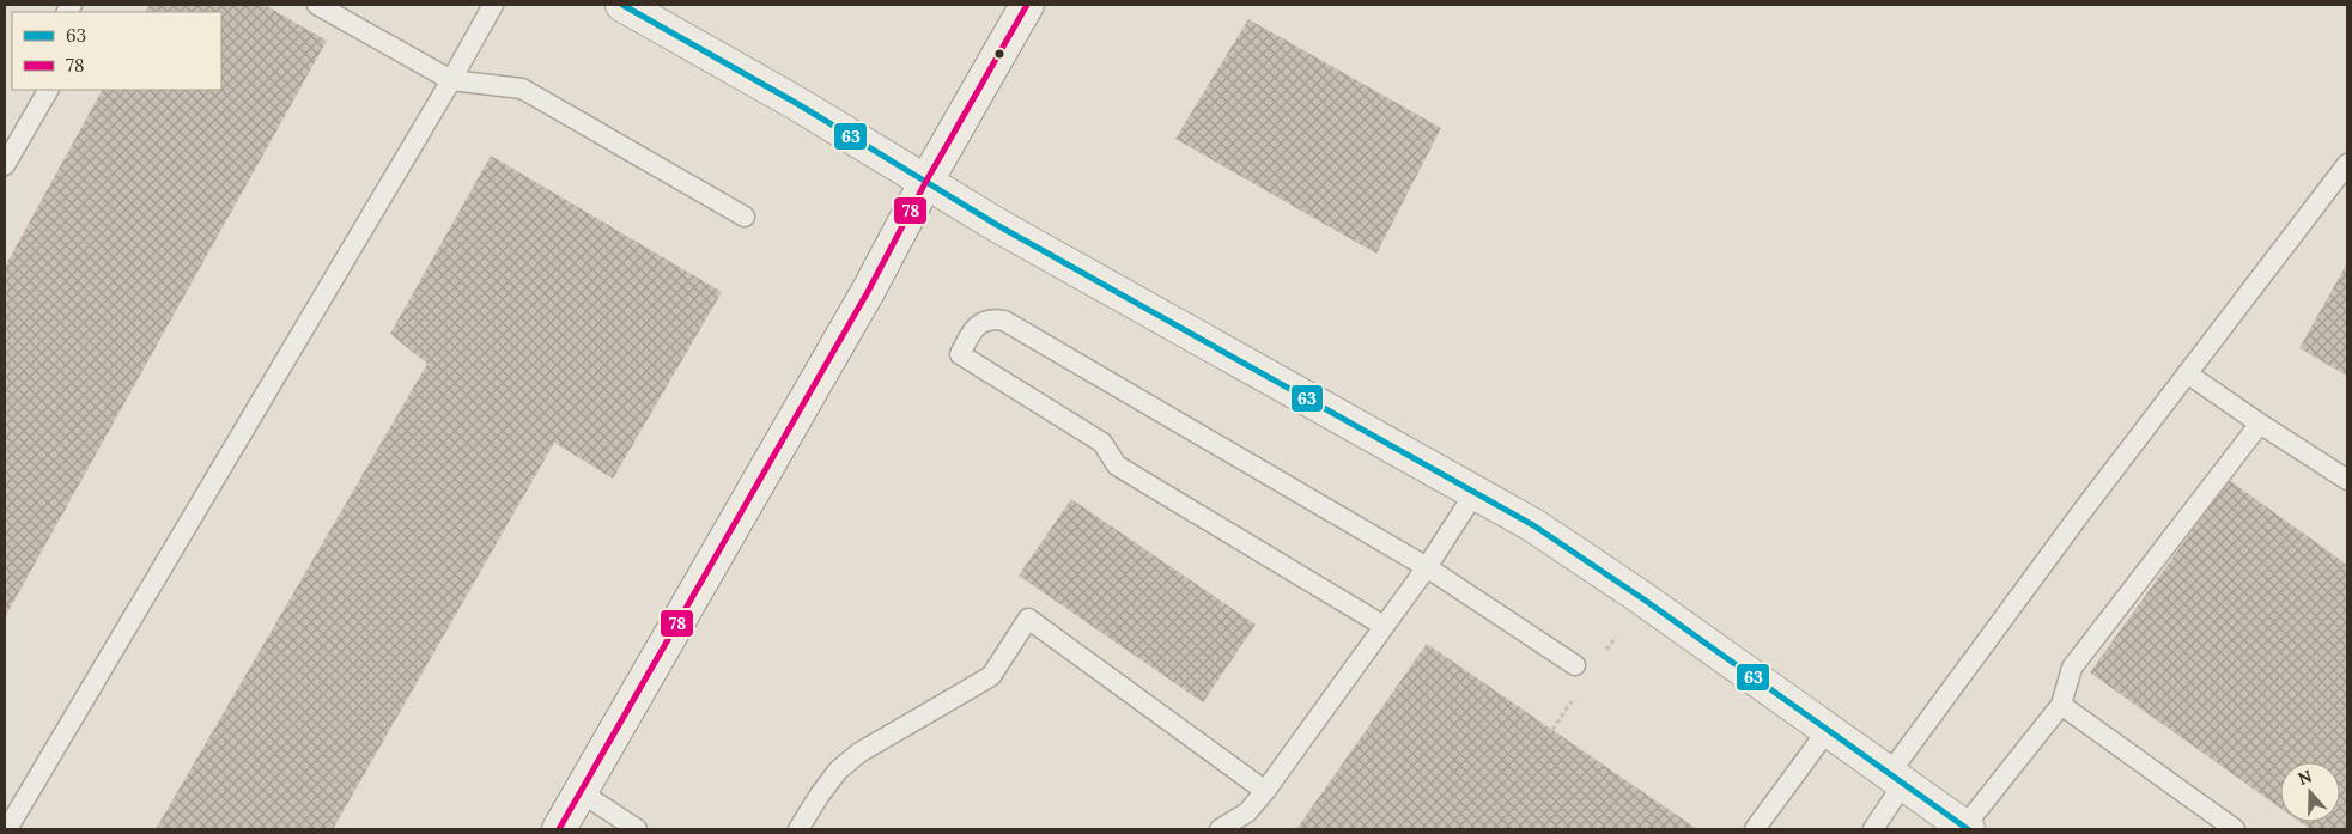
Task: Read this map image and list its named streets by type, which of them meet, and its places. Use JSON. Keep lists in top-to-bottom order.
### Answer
{
  "lines": ["transit line 63", "transit line 78"],
  "legend": ["63", "78"],
  "north": "top"
}
